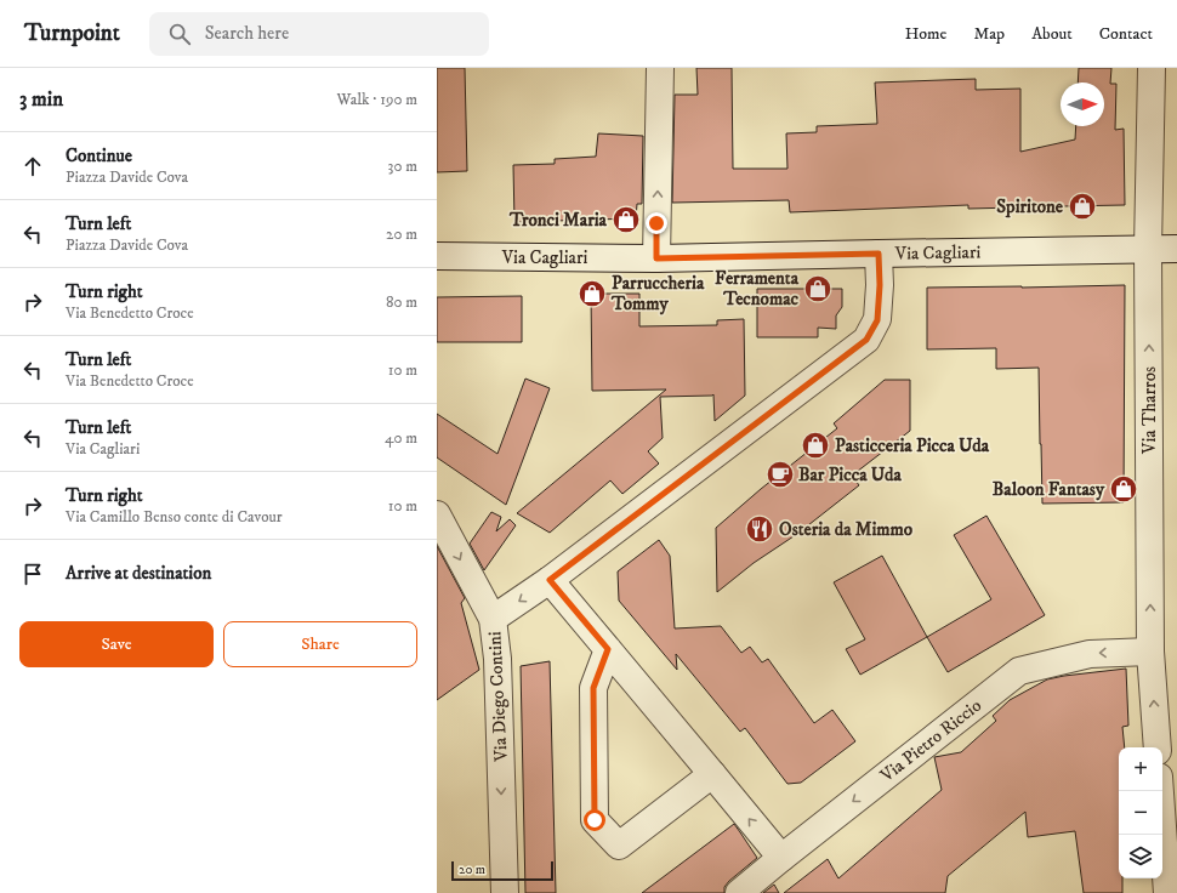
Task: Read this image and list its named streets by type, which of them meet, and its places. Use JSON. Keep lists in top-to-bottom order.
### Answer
{
  "streets": {
    "street": [
      "Via Cagliari",
      "Via Tharros",
      "Via Diego Contini",
      "Via Pietro Riccio"
    ]
  },
  "crossings": [
    ["Via Cagliari", "Via Tharros"],
    ["Via Tharros", "Via Pietro Riccio"]
  ],
  "one_way": ["Via Tharros", "Via Diego Contini", "Via Pietro Riccio"],
  "places": {
    "shop": [
      "Spiritone",
      "Tronci Maria",
      "Ferramenta Tecnomac",
      "Parruccheria Tommy",
      "Pasticceria Picca Uda",
      "Baloon Fantasy"
    ],
    "cafe": ["Bar Picca Uda"],
    "restaurant": ["Osteria da Mimmo"]
  },
  "scale_bar": "20 m",
  "north": "right",
  "page": {
    "header": "Turnpoint",
    "search": "Search here",
    "nav": [
      "Home",
      "Map",
      "About",
      "Contact"
    ],
    "heading": ["3 min", "Walk · 190 m"],
    "list": [
      ["Continue", "Piazza Davide Cova", "30 m"],
      ["Turn left", "Piazza Davide Cova", "20 m"],
      ["Turn right", "Via Benedetto Croce", "80 m"],
      ["Turn left", "Via Benedetto Croce", "10 m"],
      ["Turn left", "Via Cagliari", "40 m"],
      ["Turn right", "Via Camillo Benso conte di Cavour", "10 m"],
      "Arrive at destination"
    ],
    "buttons": ["Save", "Share"],
    "map_buttons": ["+", "−"],
    "scale": "20 m"
  }
}
